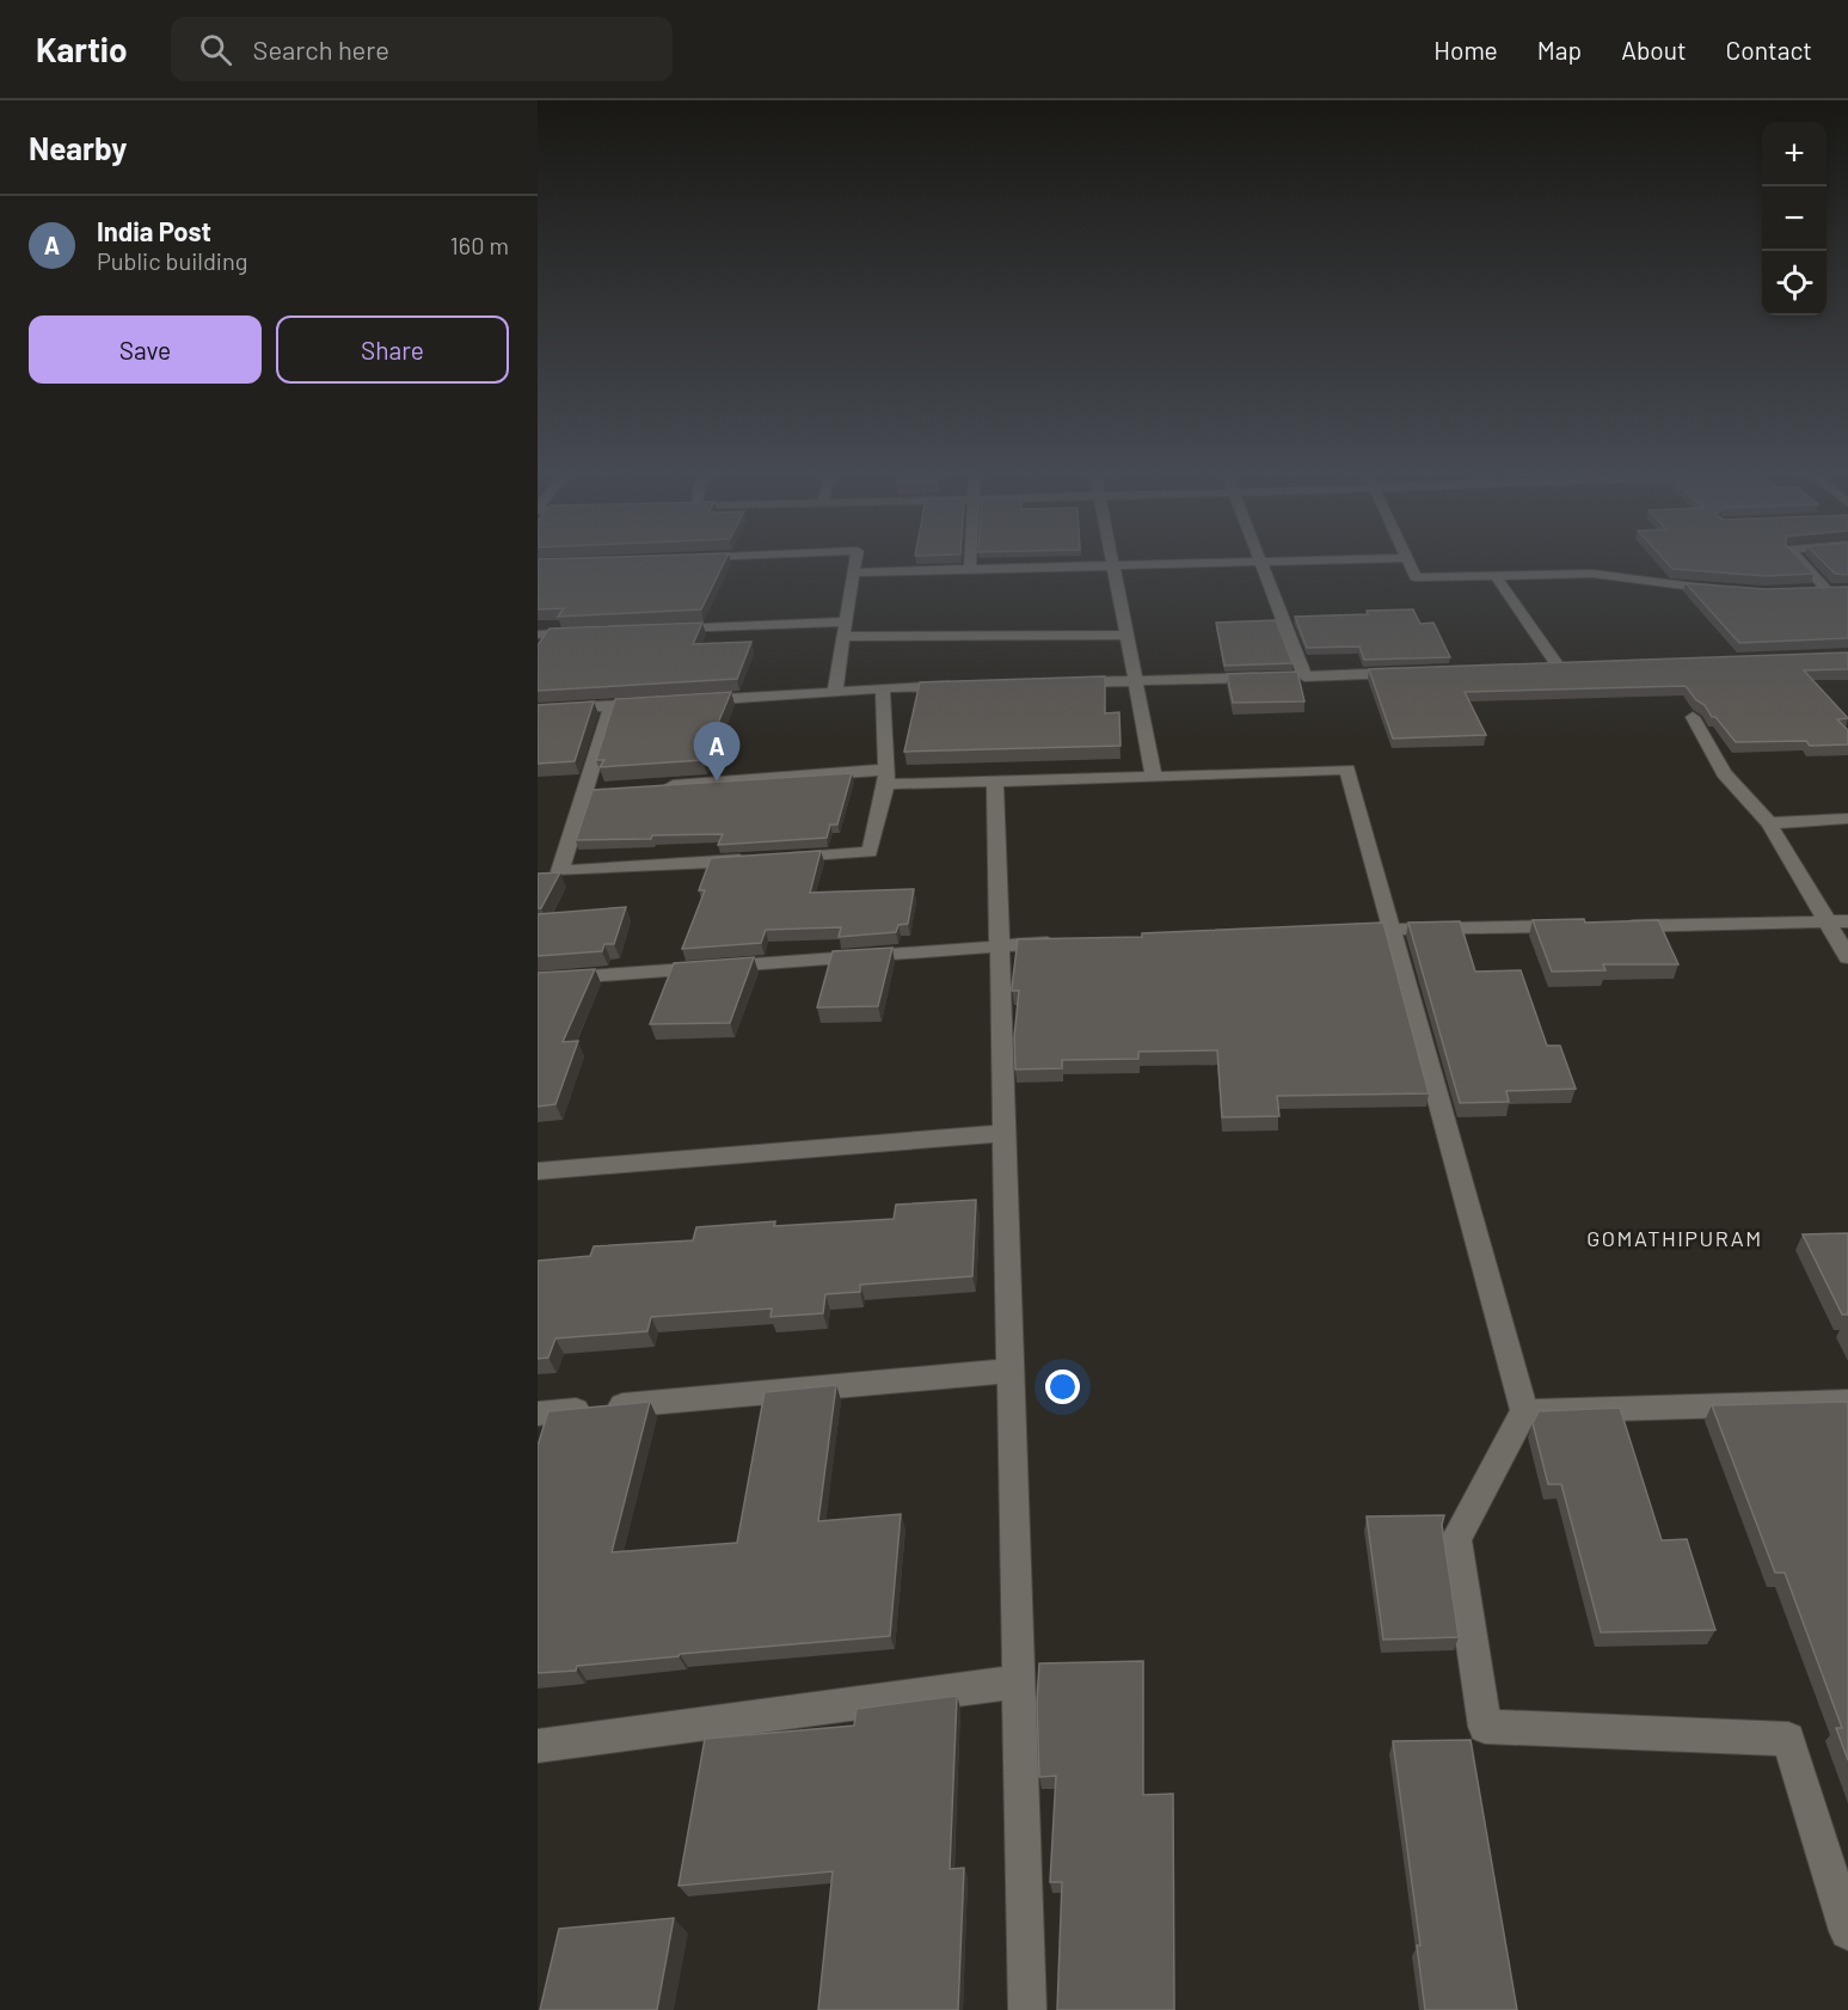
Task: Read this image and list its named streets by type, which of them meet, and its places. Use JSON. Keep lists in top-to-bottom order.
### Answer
{
  "districts": ["GOMATHIPURAM"],
  "page": {
    "header": "Kartio",
    "search": "Search here",
    "nav": [
      "Home",
      "Map",
      "About",
      "Contact"
    ],
    "heading": "Nearby",
    "map_buttons": ["+", "−"],
    "list": [
      {
        "mark": "A",
        "name": "India Post",
        "note": "Public building",
        "value": "160 m"
      }
    ],
    "buttons": ["Save", "Share"],
    "pins": "A"
  }
}
